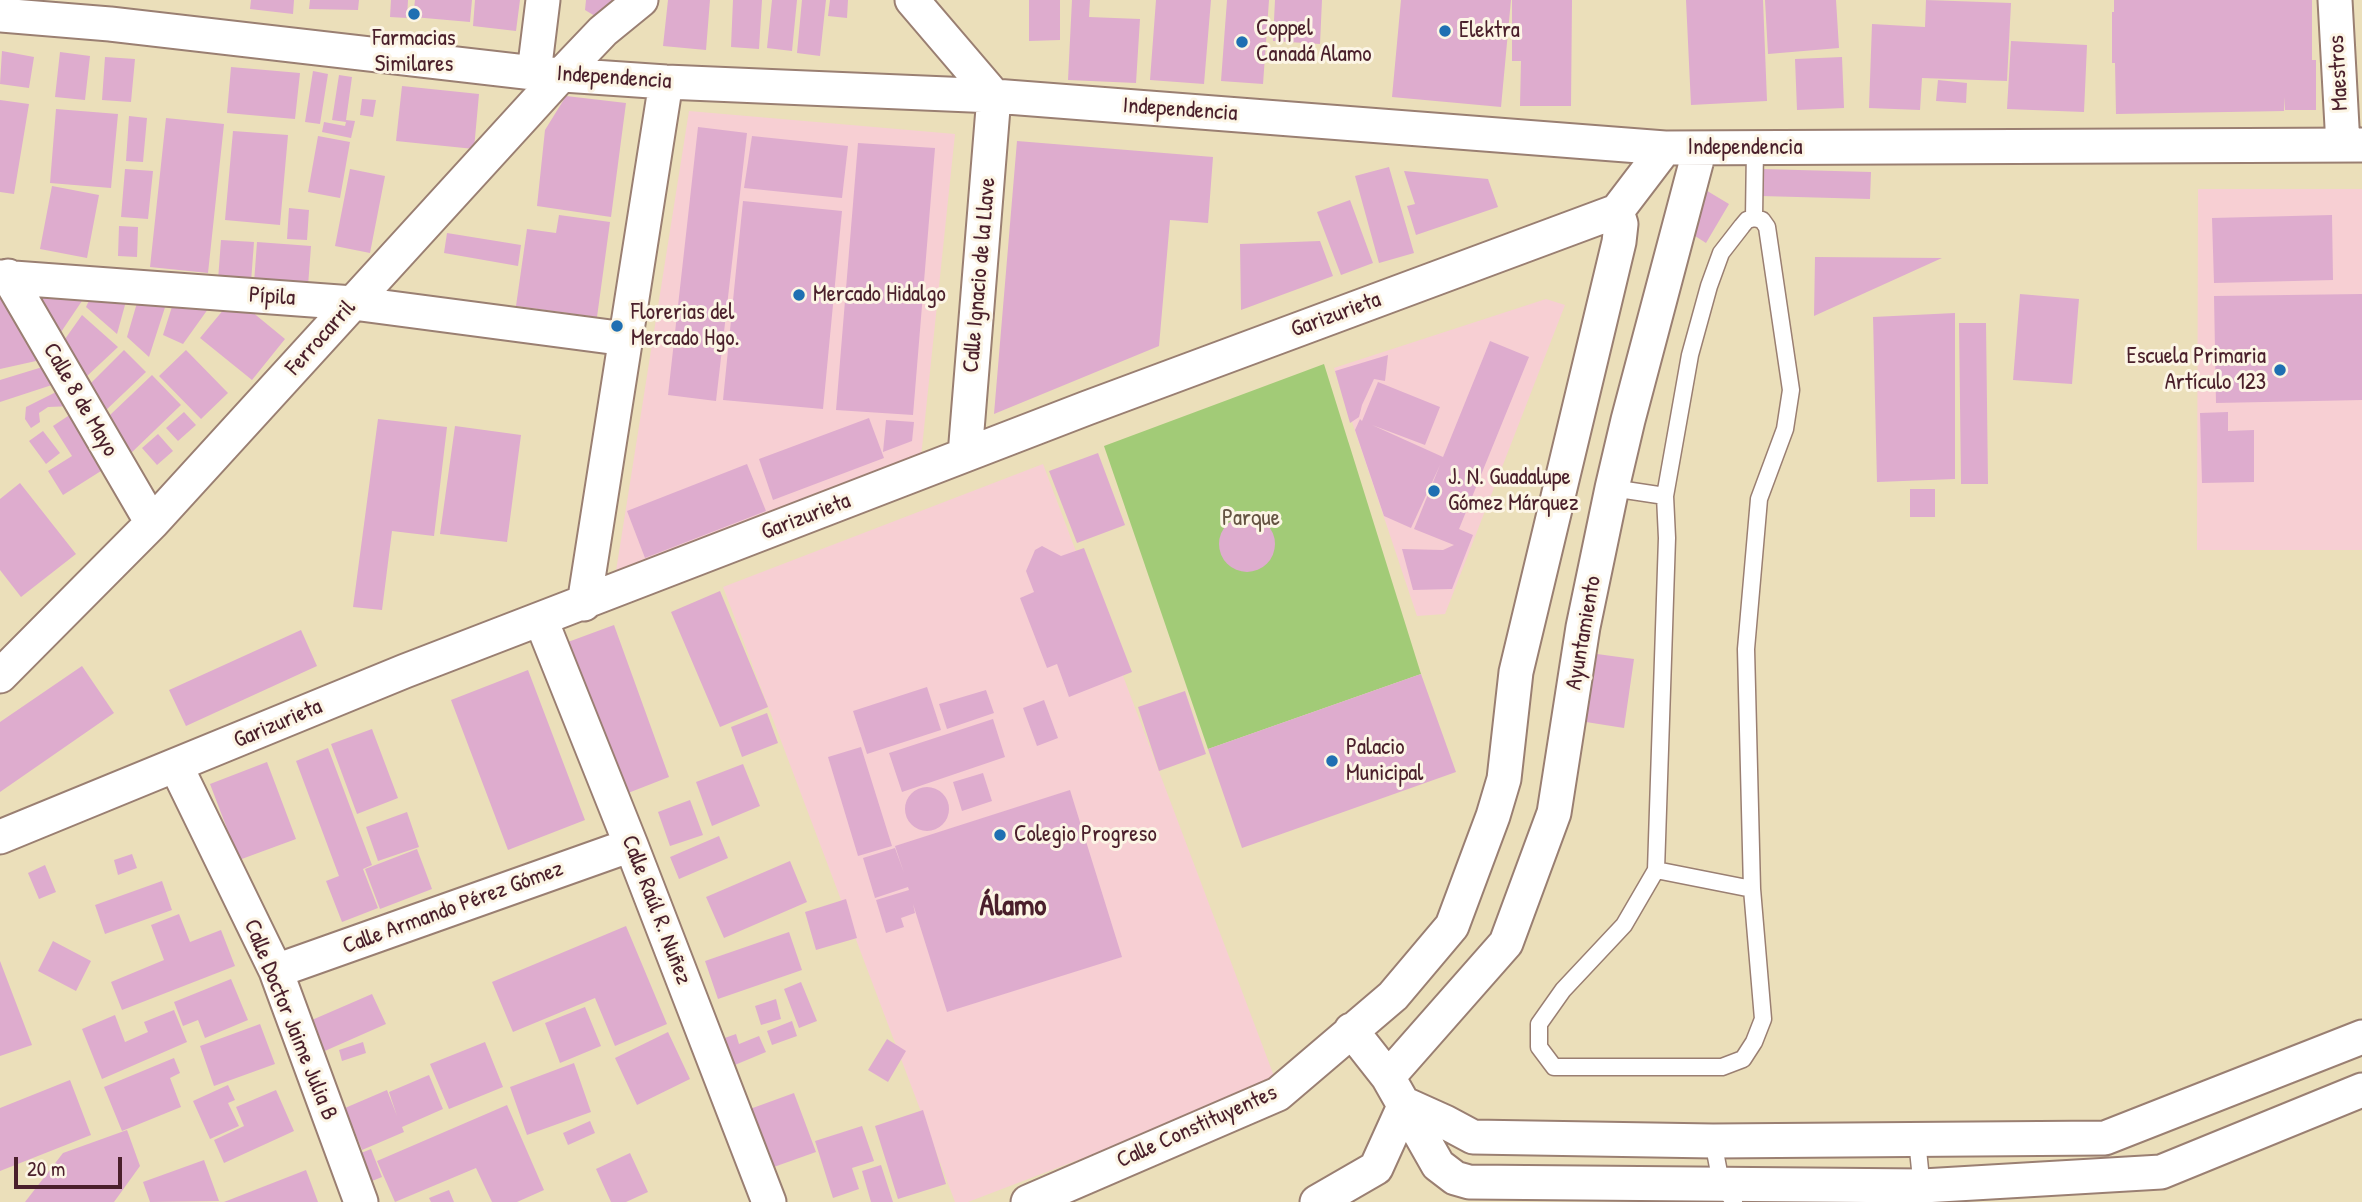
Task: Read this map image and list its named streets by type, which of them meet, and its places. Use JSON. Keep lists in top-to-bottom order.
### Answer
{
  "streets": {
    "street": [
      "Maestros",
      "Independencia",
      "Calle Ignacio de la Llave",
      "Pípila",
      "Garizurieta",
      "Ferrocarril",
      "Calle 8 de Mayo",
      "Ayuntamiento",
      "Calle Armando Pérez Gómez",
      "Calle Raúl R. Nuñez",
      "Calle Doctor Jaime Julia B",
      "Calle Constituyentes"
    ]
  },
  "crossings": [
    ["Maestros", "Independencia"],
    ["Independencia", "Calle Ignacio de la Llave"],
    ["Independencia", "Ferrocarril"],
    ["Independencia", "Ayuntamiento"],
    ["Calle Ignacio de la Llave", "Garizurieta"],
    ["Pípila", "Ferrocarril"],
    ["Pípila", "Calle 8 de Mayo"],
    ["Garizurieta", "Calle Raúl R. Nuñez"],
    ["Garizurieta", "Calle Doctor Jaime Julia B"],
    ["Ferrocarril", "Calle 8 de Mayo"],
    ["Calle Armando Pérez Gómez", "Calle Raúl R. Nuñez"],
    ["Calle Armando Pérez Gómez", "Calle Doctor Jaime Julia B"]
  ],
  "districts": ["Álamo"],
  "parks": ["Parque"],
  "places": [
    "Farmacias Similares",
    "Elektra",
    "Coppel Canadá Alamo",
    "Mercado Hidalgo",
    "Florerias del Mercado Hgo.",
    "Escuela Primaria Artículo 123",
    "J. N. Guadalupe Gómez Márquez",
    "Palacio Municipal",
    "Colegio Progreso"
  ],
  "scale_bar": "20 m"
}
